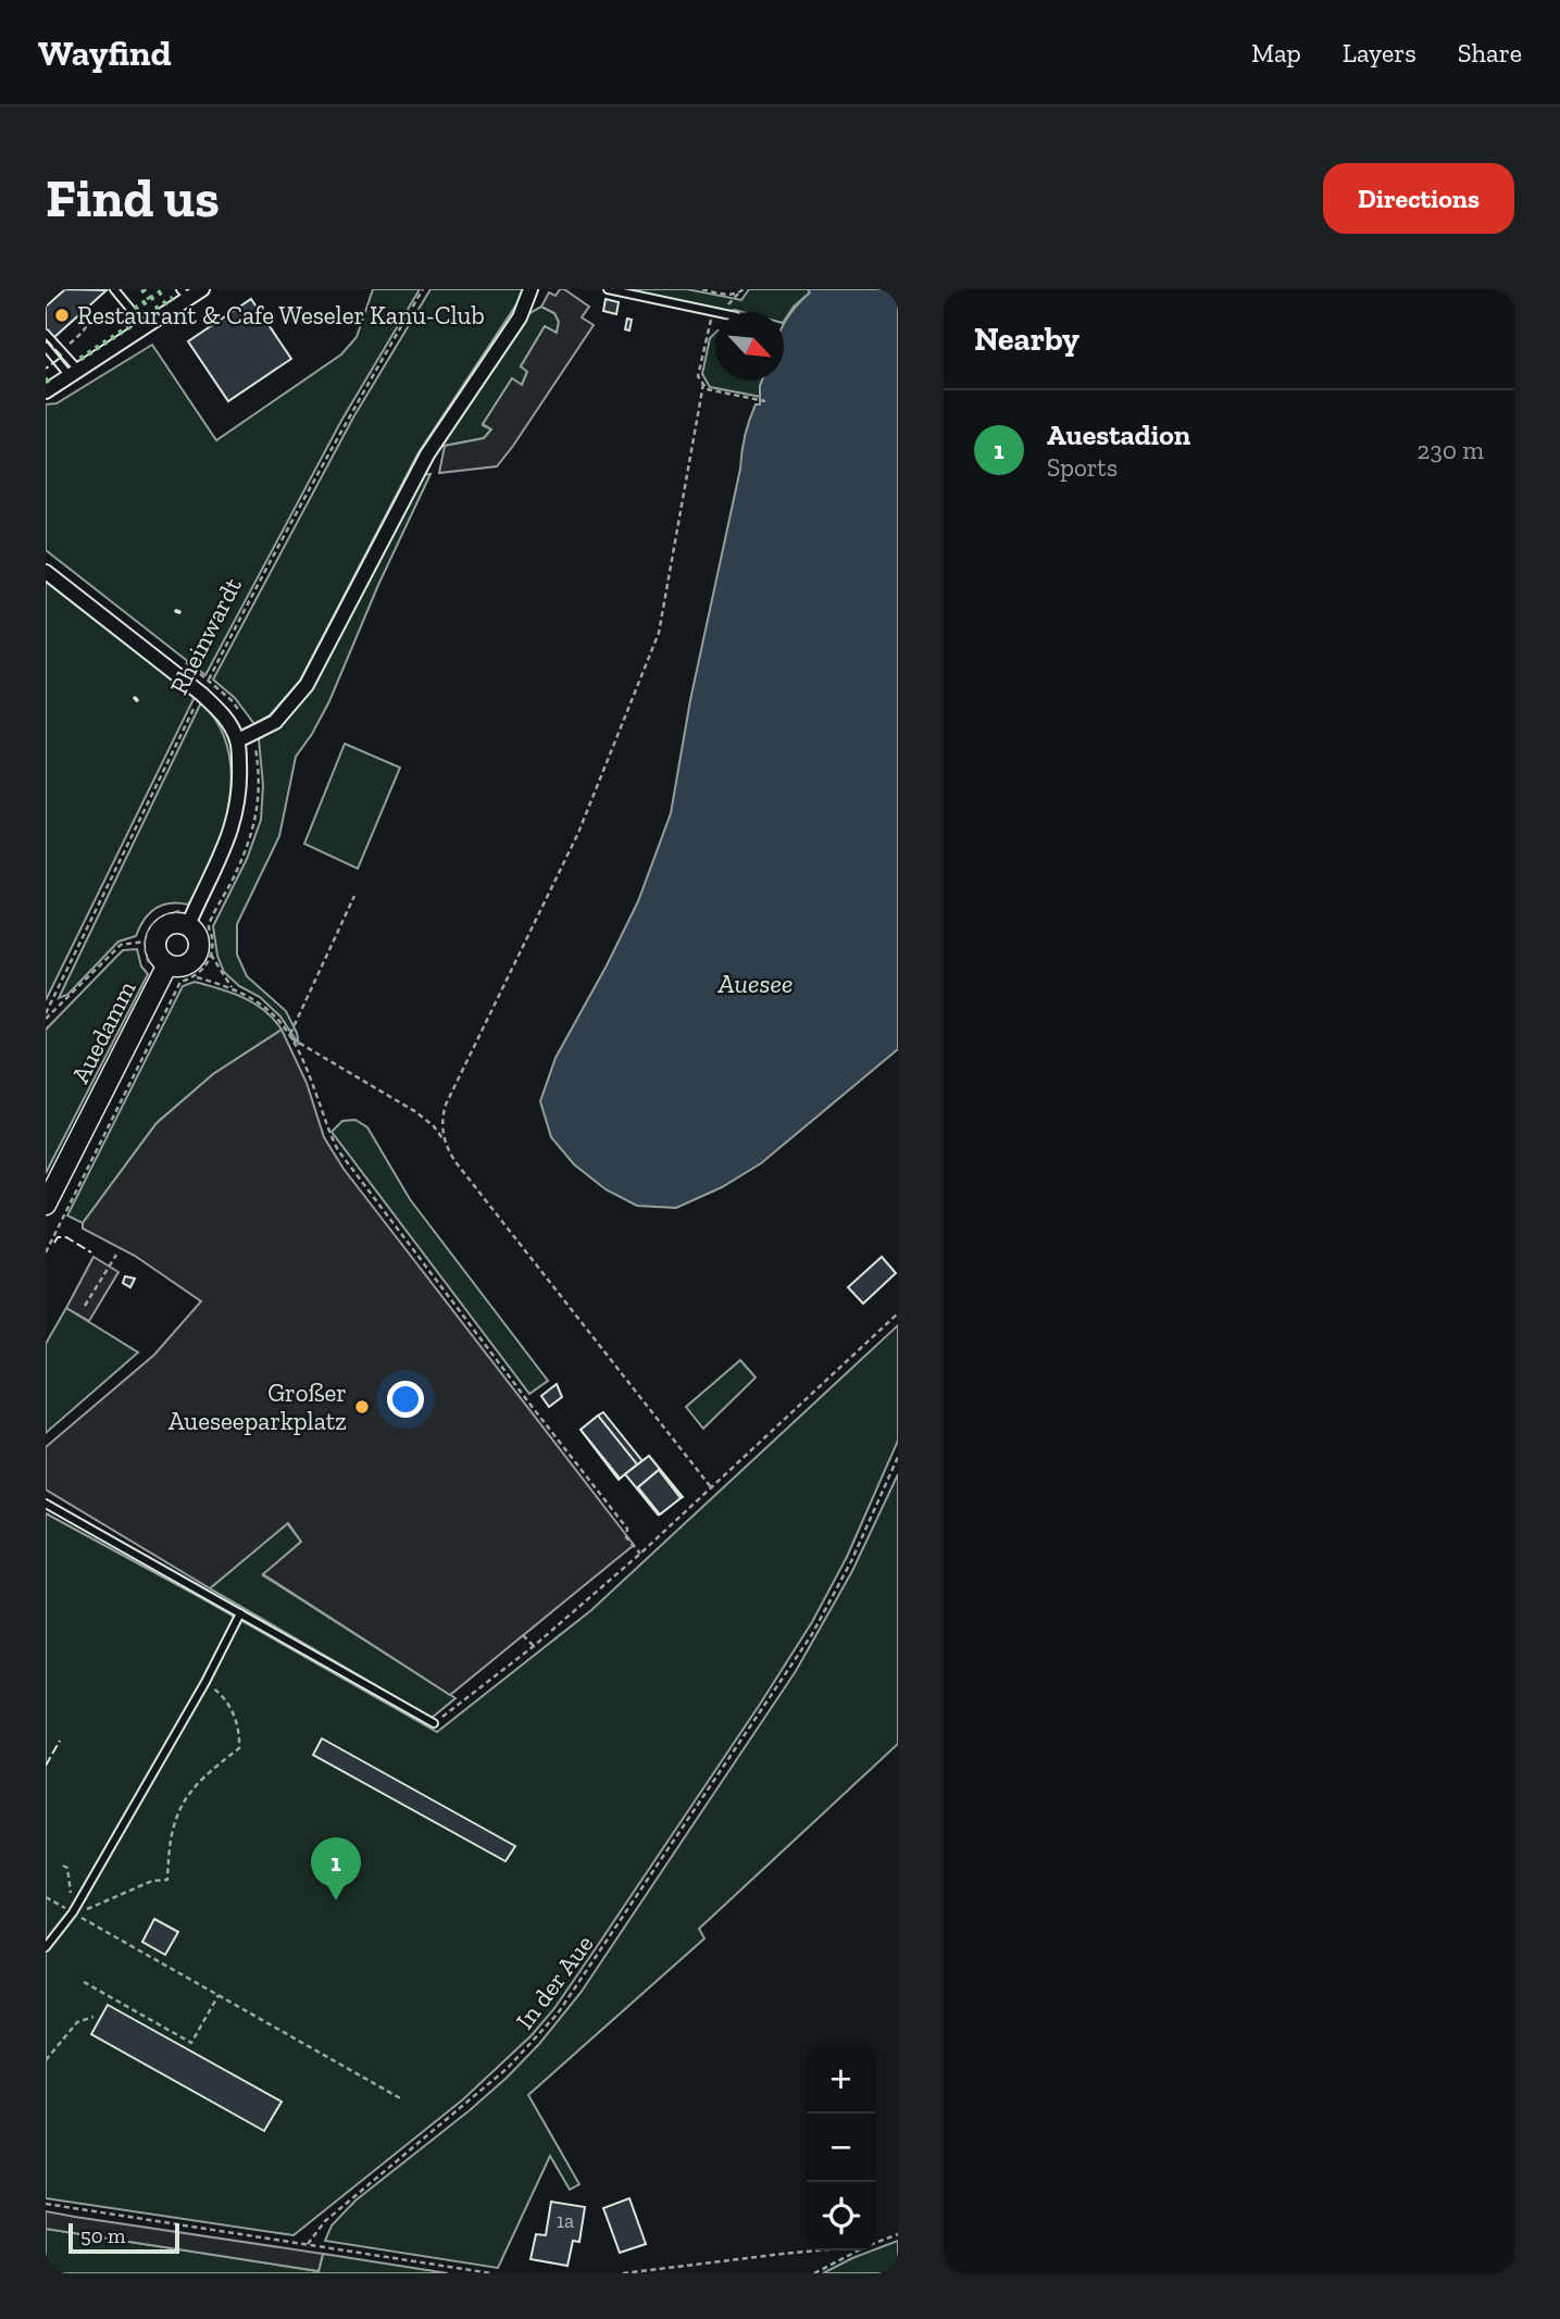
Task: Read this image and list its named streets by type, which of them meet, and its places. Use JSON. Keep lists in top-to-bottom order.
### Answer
{
  "streets": {
    "street": ["Auedamm"],
    "path": ["Rheinwardt", "In der Aue"]
  },
  "water": ["Auesee"],
  "places": ["Restaurant & Cafe Weseler Kanu-Club", "Großer Aueseeparkplatz"],
  "house_numbers": ["1a"],
  "scale_bar": "50 m",
  "north": "bottom right",
  "page": {
    "header": "Wayfind",
    "nav": ["Map", "Layers", "Share"],
    "buttons": "Directions",
    "title": "Find us",
    "heading": "Nearby",
    "list": [
      {
        "mark": "1",
        "name": "Auestadion",
        "note": "Sports",
        "value": "230 m"
      }
    ],
    "pins": "1",
    "map_buttons": ["+", "−"],
    "scale": "50 m"
  }
}
